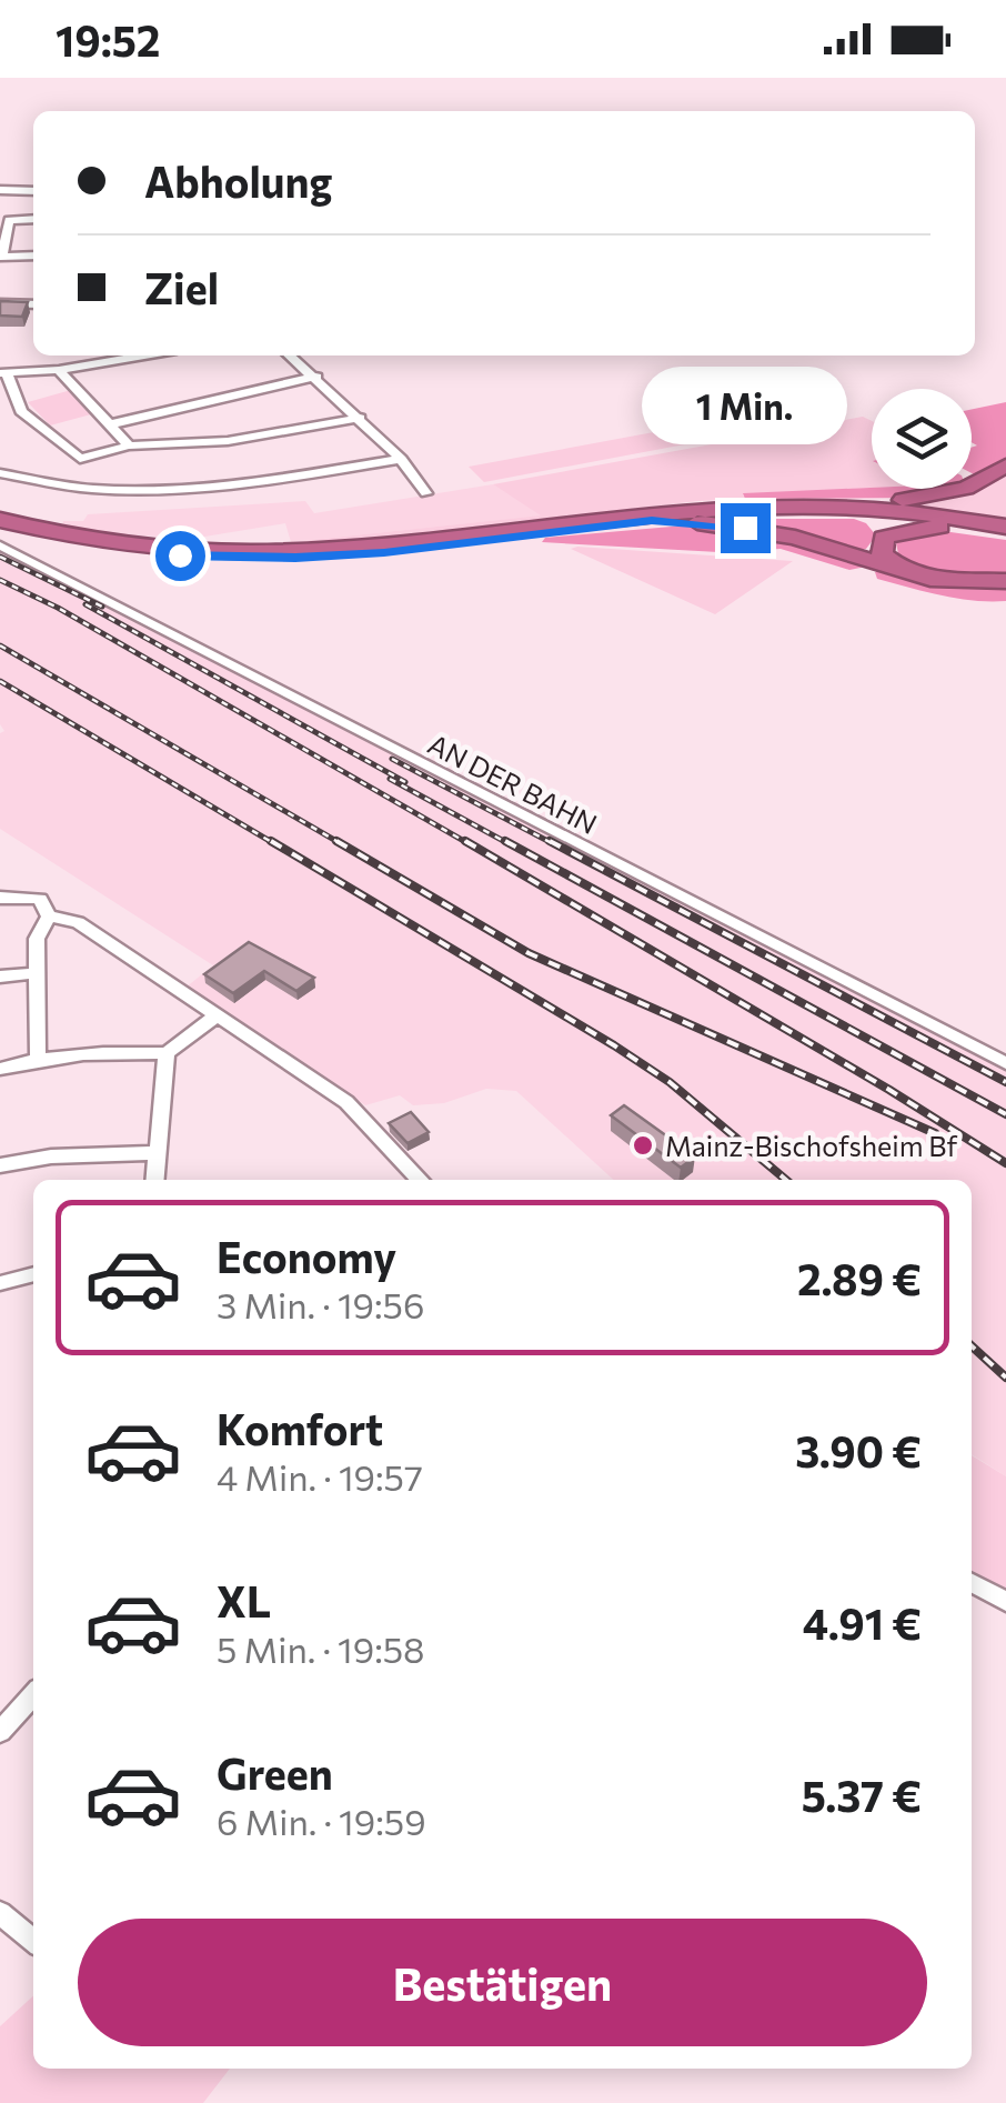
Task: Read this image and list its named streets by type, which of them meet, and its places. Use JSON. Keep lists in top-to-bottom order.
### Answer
{
  "streets": {
    "street": ["AN DER BAHN"]
  },
  "places": ["Mainz-Bischofsheim Bf"],
  "page": {
    "status": "19:52",
    "banner": ["Abholung", "Ziel"],
    "bubble": "1 Min.",
    "list": [
      {
        "name": "Economy",
        "note": "3 Min. · 19:56",
        "value": "2.89 €"
      },
      {
        "name": "Komfort",
        "note": "4 Min. · 19:57",
        "value": "3.90 €"
      },
      {
        "name": "XL",
        "note": "5 Min. · 19:58",
        "value": "4.91 €"
      },
      {
        "name": "Green",
        "note": "6 Min. · 19:59",
        "value": "5.37 €"
      }
    ],
    "buttons": "Bestätigen"
  }
}
